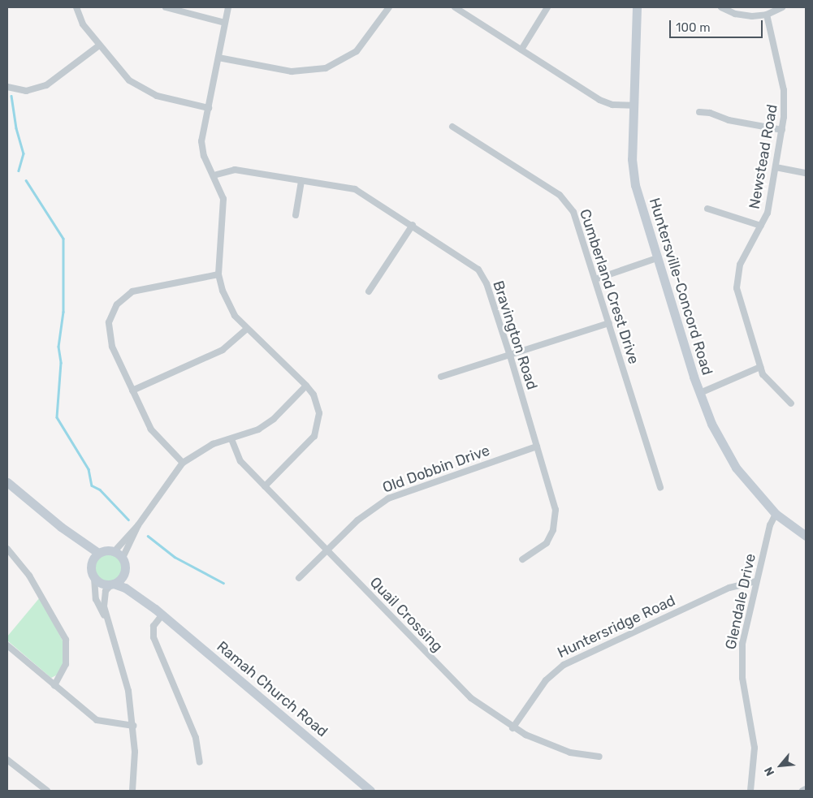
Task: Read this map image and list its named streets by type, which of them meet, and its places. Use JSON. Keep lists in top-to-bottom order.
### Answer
{
  "streets": {
    "main road": ["Huntersville-Concord Road", "Ramah Church Road"],
    "street": [
      "Newstead Road",
      "Cumberland Crest Drive",
      "Bravington Road",
      "Old Dobbin Drive",
      "Glendale Drive",
      "Quail Crossing",
      "Huntersridge Road"
    ]
  },
  "crossings": [
    ["Huntersville-Concord Road", "Glendale Drive"],
    ["Bravington Road", "Old Dobbin Drive"],
    ["Old Dobbin Drive", "Quail Crossing"],
    ["Glendale Drive", "Huntersridge Road"],
    ["Quail Crossing", "Huntersridge Road"]
  ],
  "scale_bar": "100 m",
  "north": "bottom left"
}
